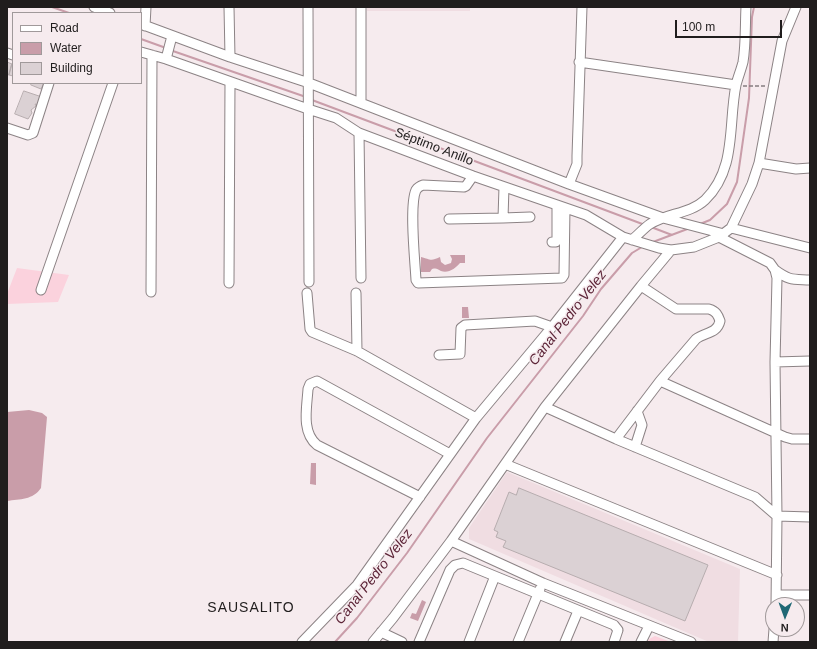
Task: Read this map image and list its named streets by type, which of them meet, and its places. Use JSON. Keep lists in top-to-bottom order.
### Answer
{
  "streets": {
    "street": ["Séptimo Anillo"]
  },
  "districts": ["SAUSALITO"],
  "water": ["Canal Pedro Velez"],
  "legend": ["Road", "Water", "Building"],
  "scale_bar": "100 m",
  "north": "bottom"
}
